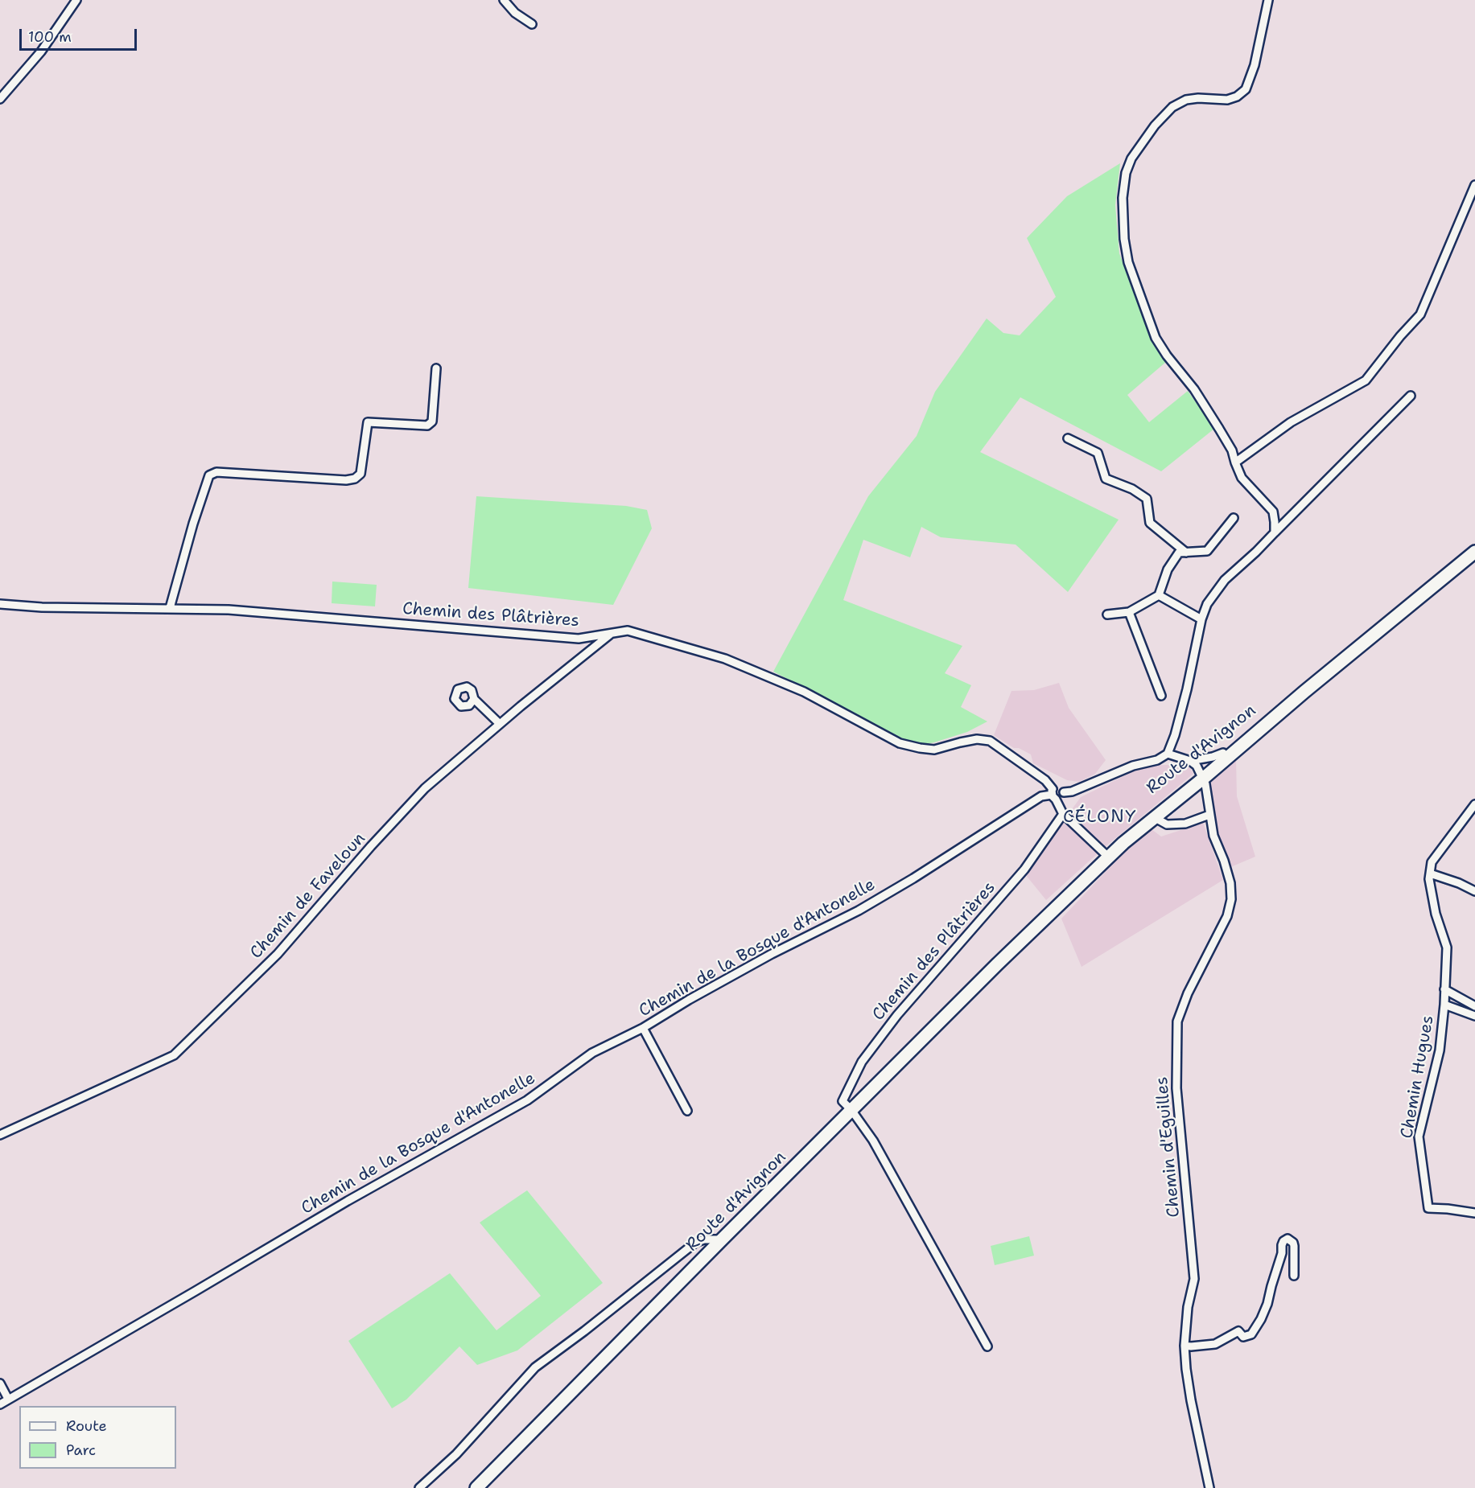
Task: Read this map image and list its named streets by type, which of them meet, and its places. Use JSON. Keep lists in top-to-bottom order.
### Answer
{
  "streets": {
    "main road": ["Route d'Avignon"],
    "street": [
      "Chemin des Plâtrières",
      "Chemin de Faveloun",
      "Chemin de la Bosque d'Antonelle",
      "Chemin Hugues",
      "Chemin d'Eguilles"
    ]
  },
  "crossings": [
    ["Chemin des Plâtrières", "Route d'Avignon"],
    ["Chemin des Plâtrières", "Chemin de Faveloun"],
    ["Chemin des Plâtrières", "Chemin de la Bosque d'Antonelle"],
    ["Route d'Avignon", "Chemin d'Eguilles"]
  ],
  "districts": ["CÉLONY"],
  "legend": ["Route", "Parc"],
  "scale_bar": "100 m"
}
